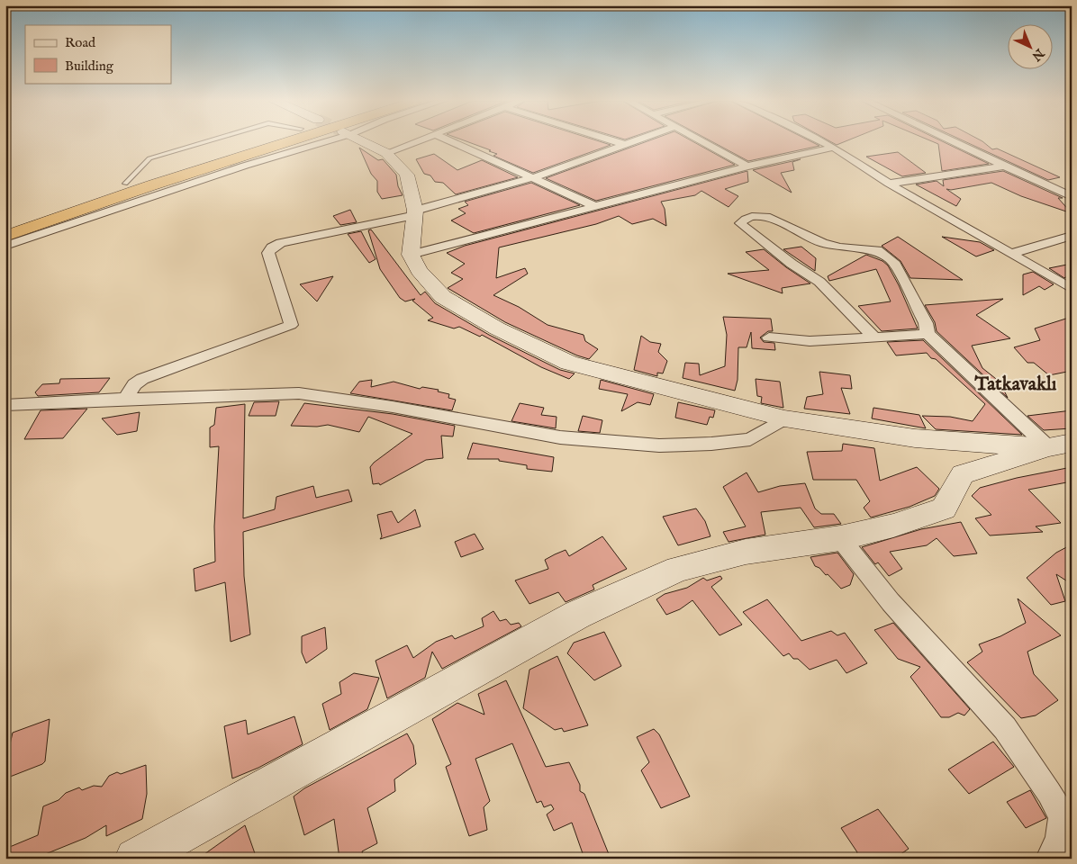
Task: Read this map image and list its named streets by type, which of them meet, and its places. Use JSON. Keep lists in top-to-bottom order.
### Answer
{
  "districts": ["Tatkavaklı"],
  "legend": ["Road", "Building"],
  "north": "bottom right"
}
